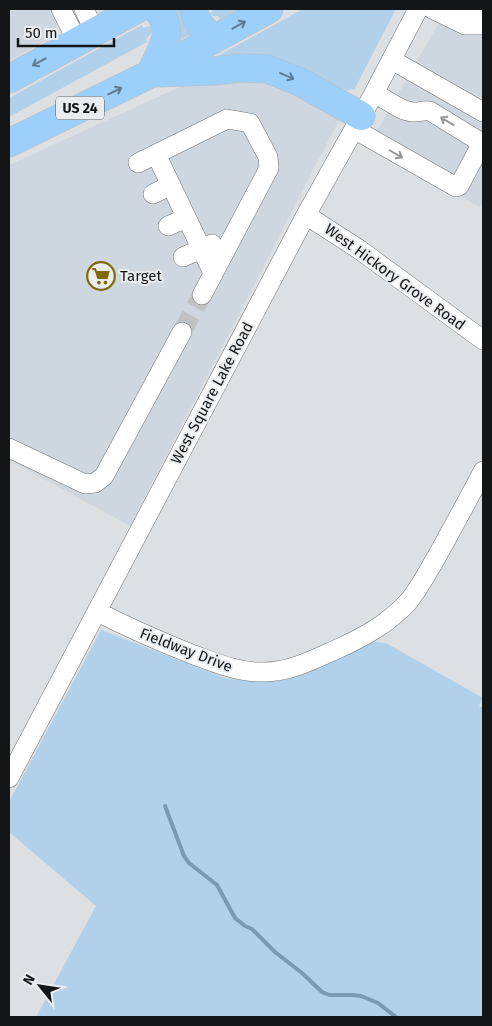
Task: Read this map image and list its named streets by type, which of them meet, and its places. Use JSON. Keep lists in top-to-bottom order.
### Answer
{
  "streets": {
    "highway": ["US 24"],
    "street": ["West Hickory Grove Road", "West Square Lake Road", "Fieldway Drive"]
  },
  "crossings": [
    ["West Hickory Grove Road", "West Square Lake Road"],
    ["West Square Lake Road", "Fieldway Drive"]
  ],
  "places": {
    "supermarket": ["Target"]
  },
  "scale_bar": "50 m",
  "north": "top left"
}
